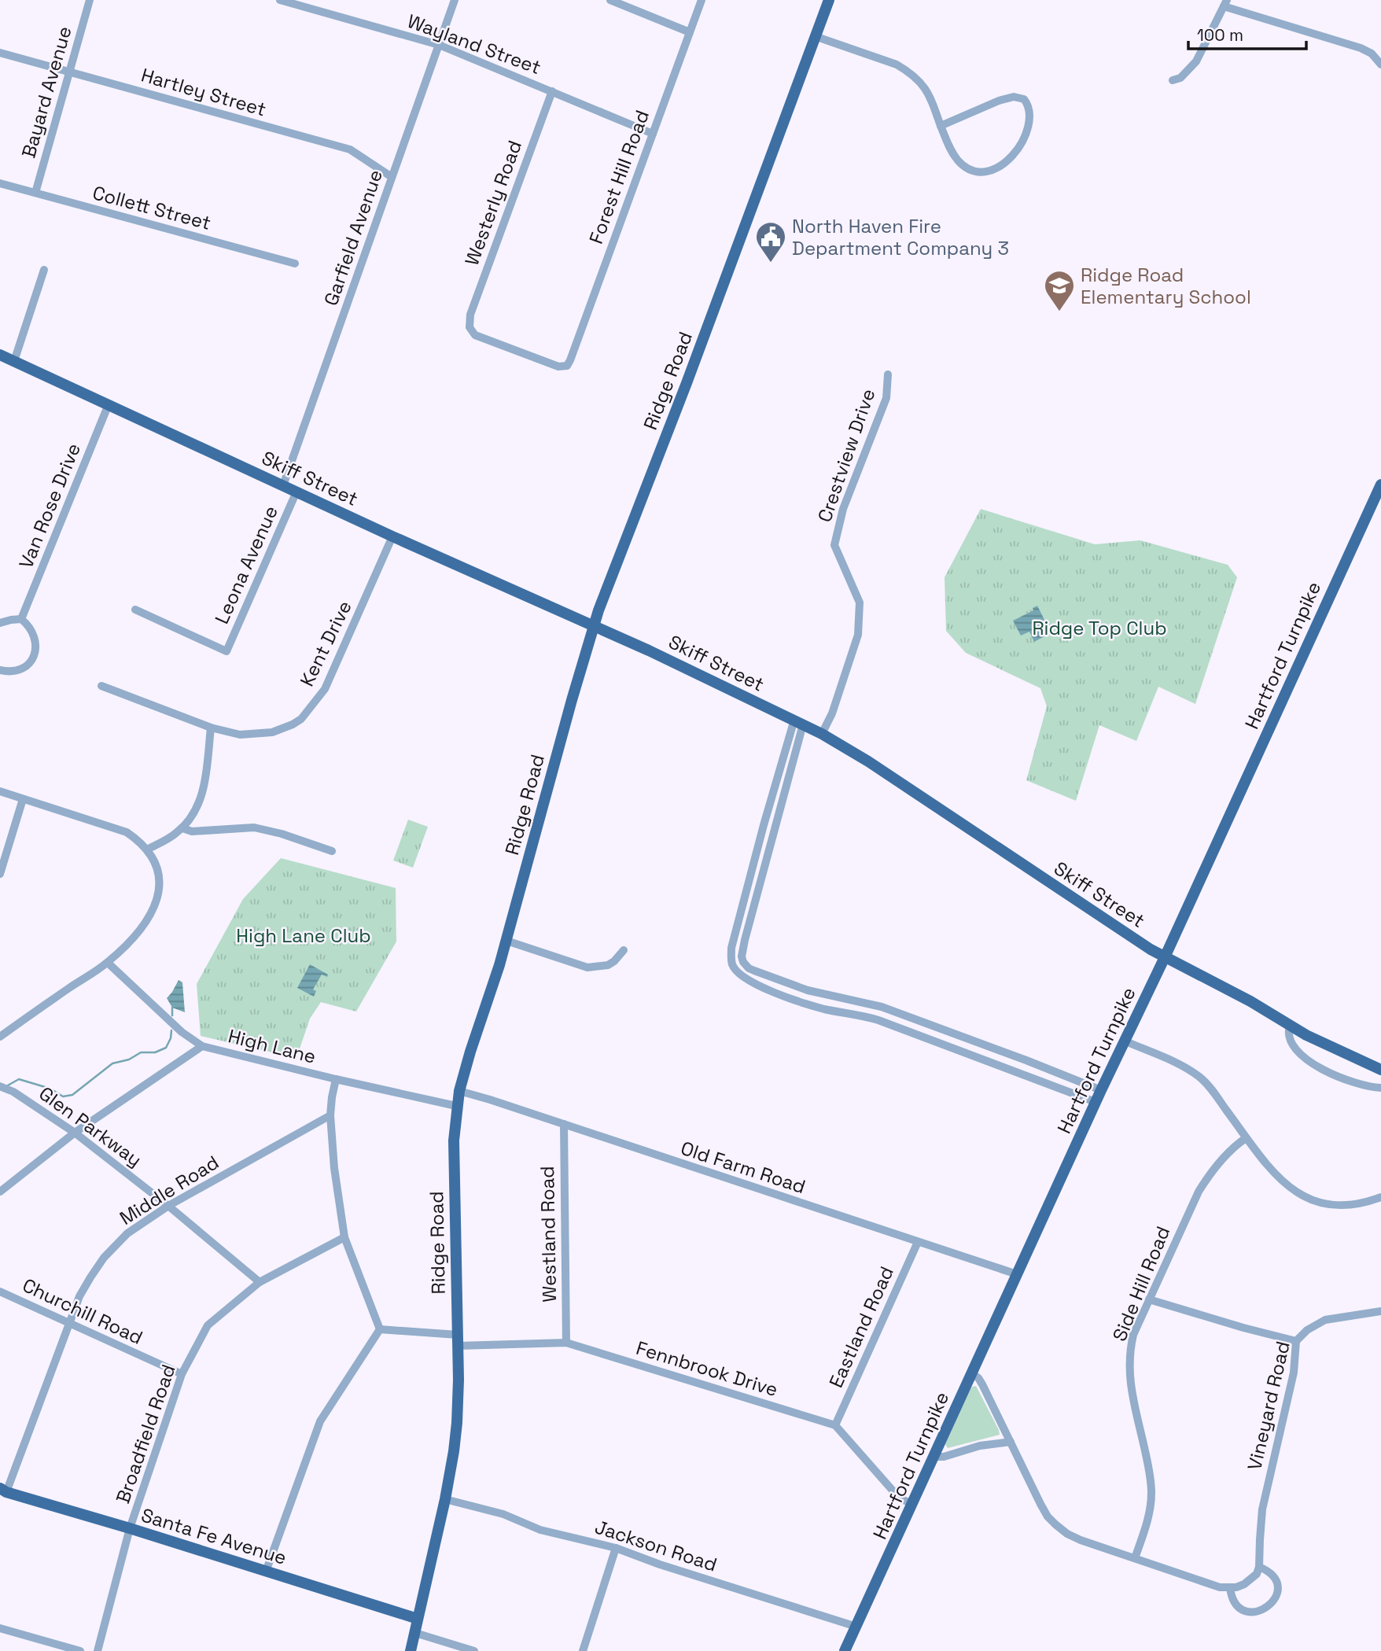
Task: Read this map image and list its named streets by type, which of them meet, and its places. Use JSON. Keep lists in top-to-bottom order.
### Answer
{
  "streets": {
    "main road": [
      "Ridge Road",
      "Skiff Street",
      "Hartford Turnpike",
      "Santa Fe Avenue"
    ],
    "street": [
      "Wayland Street",
      "Bayard Avenue",
      "Hartley Street",
      "Forest Hill Road",
      "Westerly Road",
      "Collett Street",
      "Garfield Avenue",
      "Crestview Drive",
      "Van Rose Drive",
      "Leona Avenue",
      "Kent Drive",
      "High Lane",
      "Glen Parkway",
      "Old Farm Road",
      "Middle Road",
      "Westland Road",
      "Side Hill Road",
      "Churchill Road",
      "Eastland Road",
      "Fennbrook Drive",
      "Vineyard Road",
      "Broadfield Road",
      "Jackson Road"
    ]
  },
  "crossings": [
    ["Wayland Street", "Forest Hill Road"],
    ["Wayland Street", "Westerly Road"],
    ["Wayland Street", "Garfield Avenue"],
    ["Bayard Avenue", "Hartley Street"],
    ["Bayard Avenue", "Collett Street"],
    ["Hartley Street", "Garfield Avenue"],
    ["Forest Hill Road", "Westerly Road"],
    ["Garfield Avenue", "Skiff Street"],
    ["Ridge Road", "Skiff Street"],
    ["Ridge Road", "High Lane"],
    ["Ridge Road", "Old Farm Road"],
    ["Ridge Road", "Fennbrook Drive"],
    ["Ridge Road", "Santa Fe Avenue"],
    ["Ridge Road", "Jackson Road"],
    ["Crestview Drive", "Skiff Street"],
    ["Skiff Street", "Van Rose Drive"],
    ["Skiff Street", "Leona Avenue"],
    ["Skiff Street", "Kent Drive"],
    ["Skiff Street", "Hartford Turnpike"],
    ["Hartford Turnpike", "Old Farm Road"],
    ["Hartford Turnpike", "Jackson Road"],
    ["Glen Parkway", "Middle Road"],
    ["Glen Parkway", "Broadfield Road"],
    ["Old Farm Road", "Westland Road"],
    ["Old Farm Road", "Eastland Road"],
    ["Middle Road", "Churchill Road"],
    ["Middle Road", "Santa Fe Avenue"],
    ["Westland Road", "Fennbrook Drive"],
    ["Churchill Road", "Broadfield Road"],
    ["Eastland Road", "Fennbrook Drive"],
    ["Broadfield Road", "Santa Fe Avenue"]
  ],
  "parks": ["Ridge Top Club", "High Lane Club"],
  "places": {
    "public building": ["North Haven Fire Department Company 3"],
    "school or university": ["Ridge Road Elementary School"]
  },
  "scale_bar": "100 m"
}
